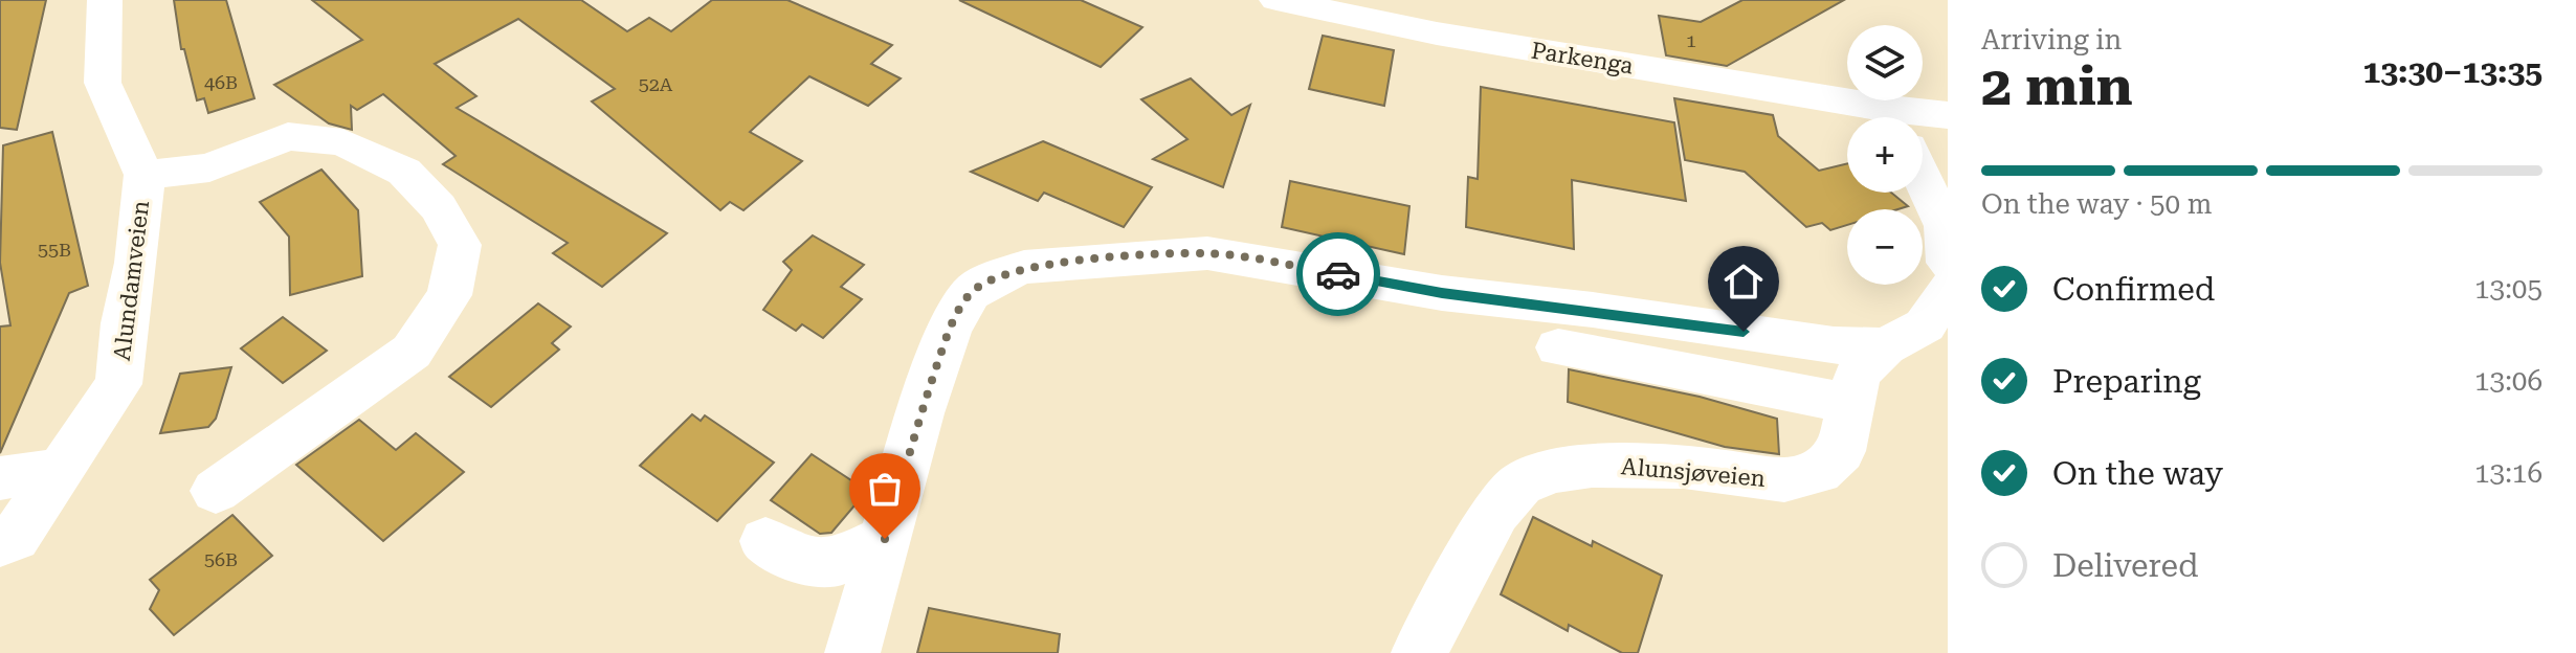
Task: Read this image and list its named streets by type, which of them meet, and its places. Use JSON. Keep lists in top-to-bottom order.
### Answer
{
  "streets": {
    "street": ["Parkenga", "Alundamveien", "Alunsjøveien"]
  },
  "house_numbers": [
    "1",
    "46B",
    "52A",
    "55B",
    "56B"
  ],
  "page": {
    "heading": ["2 min", "Arriving in", "13:30–13:35"],
    "map_buttons": ["+", "−"],
    "bar": "On the way · 50 m",
    "list": [
      ["Confirmed", "13:05"],
      ["Preparing", "13:06"],
      ["On the way", "13:16"],
      "Delivered"
    ]
  }
}
